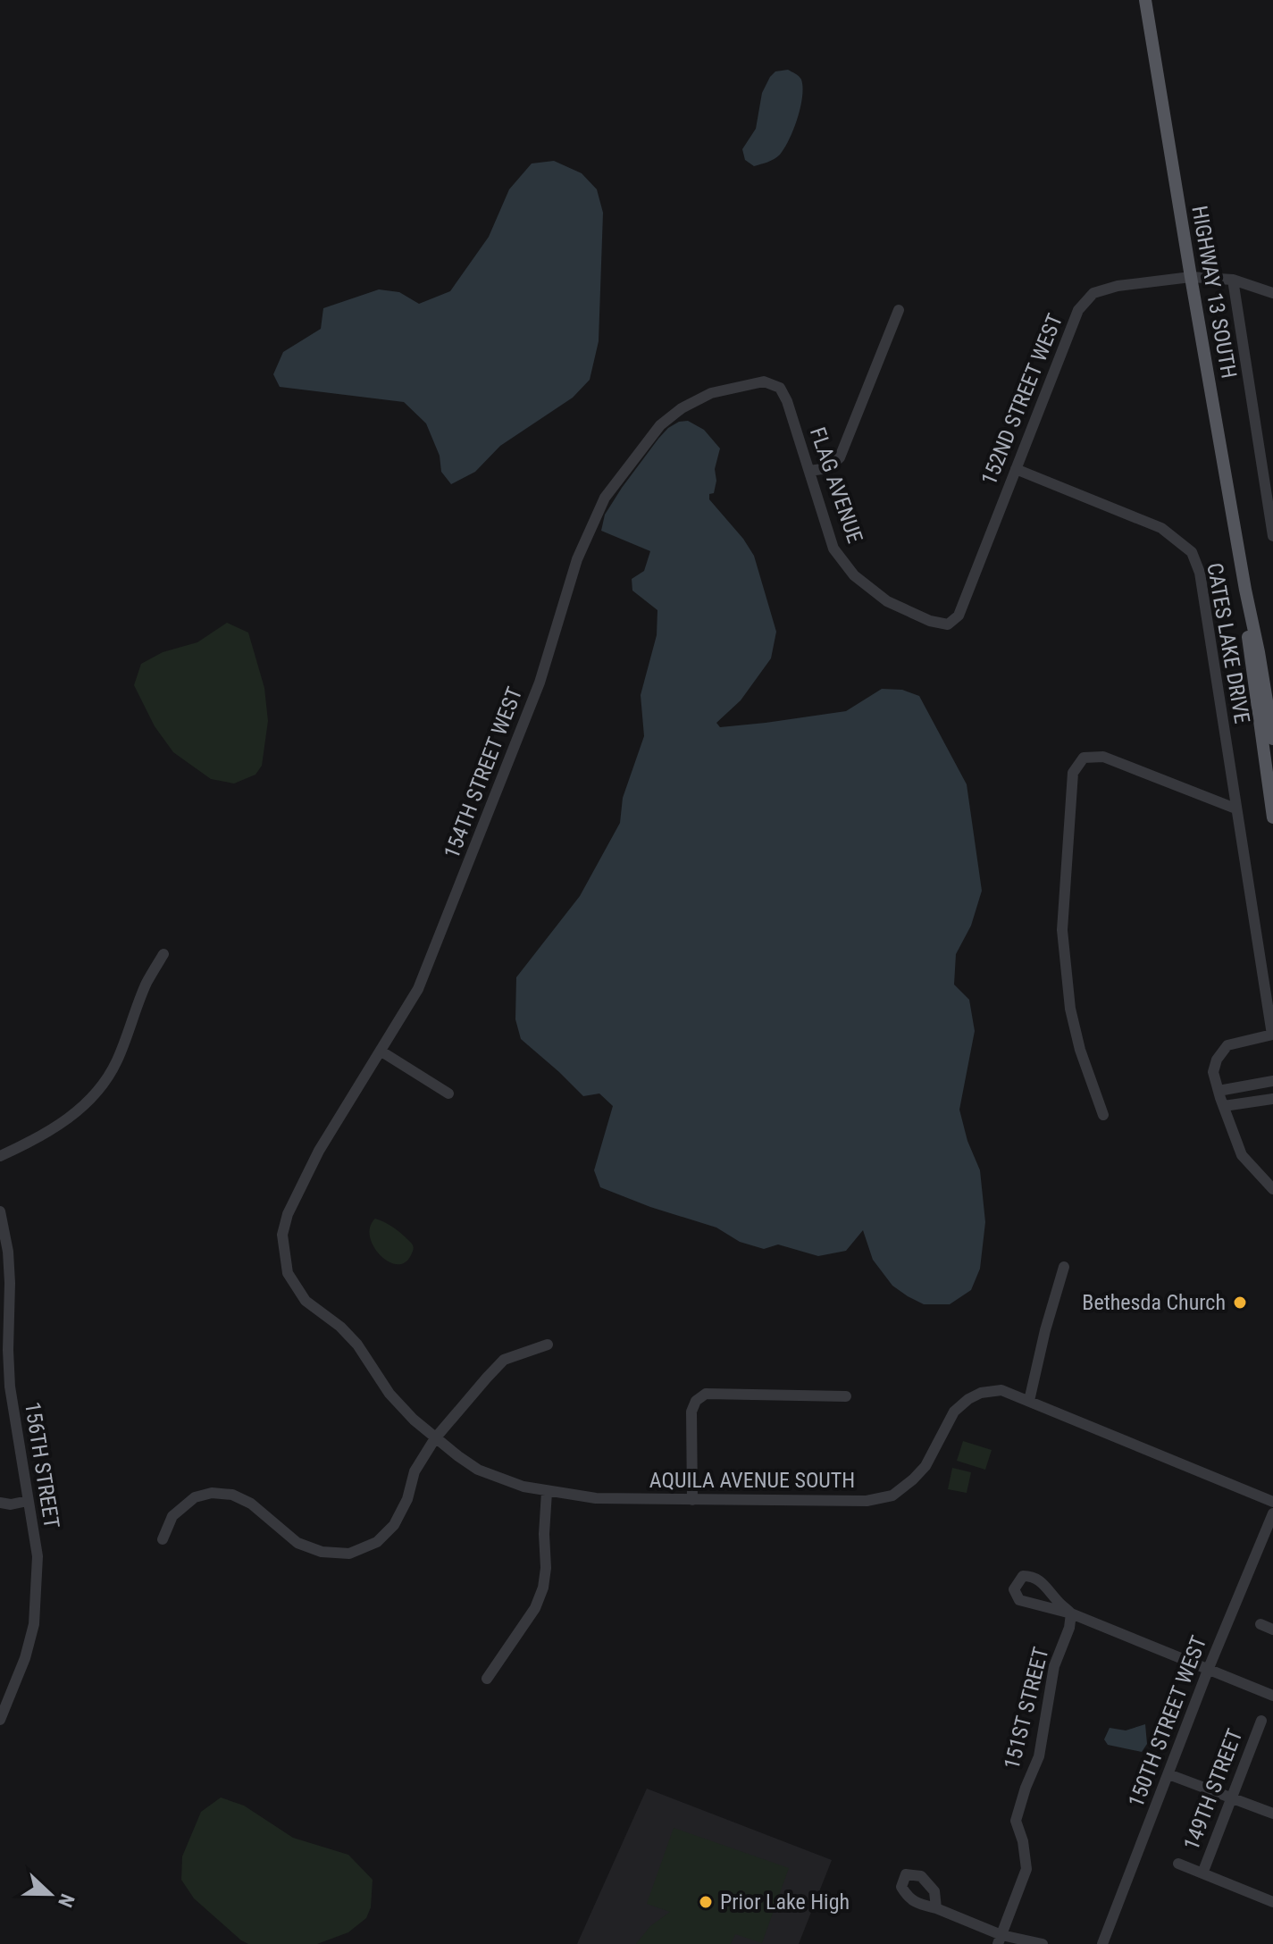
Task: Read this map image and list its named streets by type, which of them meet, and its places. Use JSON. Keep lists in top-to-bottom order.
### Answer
{
  "streets": {
    "main road": ["HIGHWAY 13 SOUTH"],
    "street": [
      "152ND STREET WEST",
      "FLAG AVENUE",
      "CATES LAKE DRIVE",
      "154TH STREET WEST",
      "156TH STREET",
      "AQUILA AVENUE SOUTH",
      "151ST STREET",
      "150TH STREET WEST",
      "149TH STREET"
    ]
  },
  "crossings": [
    ["HIGHWAY 13 SOUTH", "152ND STREET WEST"],
    ["152ND STREET WEST", "FLAG AVENUE"],
    ["152ND STREET WEST", "CATES LAKE DRIVE"],
    ["FLAG AVENUE", "154TH STREET WEST"],
    ["154TH STREET WEST", "AQUILA AVENUE SOUTH"]
  ],
  "places": ["Bethesda Church", "Prior Lake High"],
  "north": "right"
}
